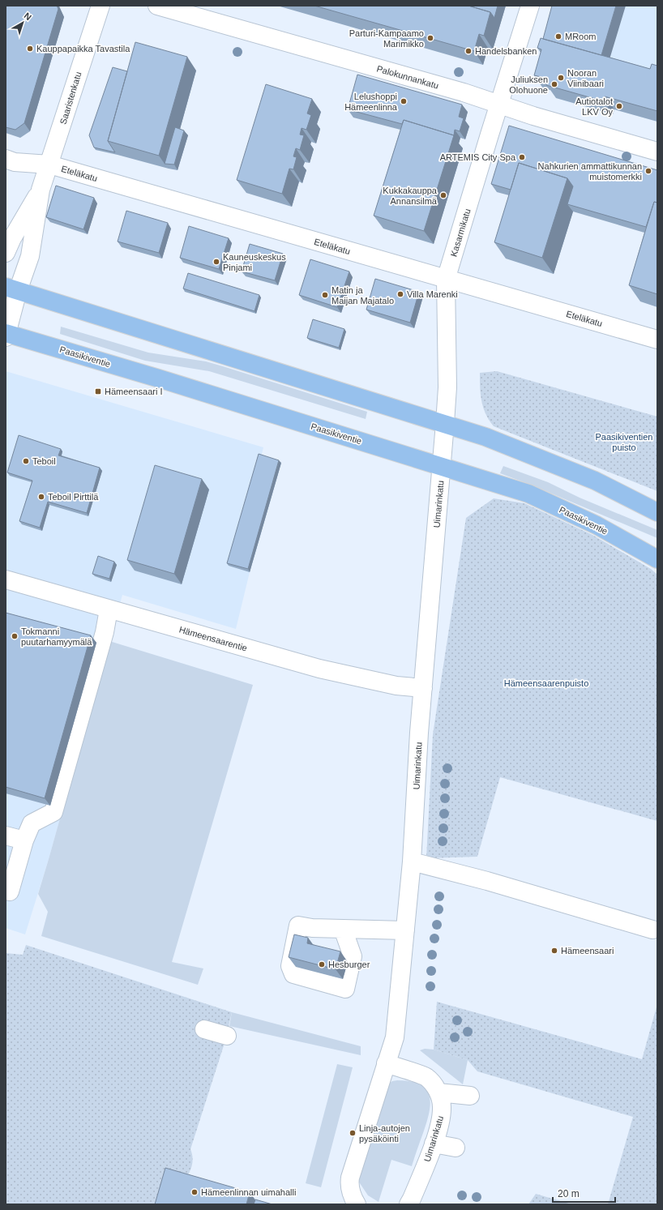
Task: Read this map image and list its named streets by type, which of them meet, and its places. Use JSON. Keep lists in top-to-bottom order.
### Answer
{
  "streets": {
    "main road": ["Paasikiventie"],
    "street": [
      "Palokunnankatu",
      "Saaristenkatu",
      "Eteläkatu",
      "Kasarmikatu",
      "Uimarinkatu",
      "Hämeensaarentie"
    ]
  },
  "crossings": [
    ["Palokunnankatu", "Kasarmikatu"],
    ["Saaristenkatu", "Eteläkatu"],
    ["Saaristenkatu", "Paasikiventie"],
    ["Eteläkatu", "Kasarmikatu"],
    ["Kasarmikatu", "Paasikiventie"],
    ["Kasarmikatu", "Uimarinkatu"],
    ["Paasikiventie", "Uimarinkatu"],
    ["Uimarinkatu", "Hämeensaarentie"]
  ],
  "parks": ["Paasikiventien puisto", "Hämeensaarenpuisto"],
  "places": {
    "other": [
      "MRoom",
      "Parturi-Kampaamo Marimikko",
      "Kauppapaikka Tavastila",
      "Handelsbanken",
      "Nooran Viinibaari",
      "Juliuksen Olohuone",
      "Lelushoppi Hämeenlinna",
      "Autiotalot LKV Oy",
      "ARTEMIS City Spa",
      "Nahkurien ammattikunnan muistomerkki",
      "Kukkakauppa Annansilmä",
      "Kauneuskeskus Pinjami",
      "Villa Marenki",
      "Matin ja Maijan Majatalo",
      "Teboil",
      "Teboil Pirttilä",
      "Tokmanni puutarhamyymälä",
      "Hämeensaari",
      "Hesburger",
      "Linja-autojen pysäköinti",
      "Hämeenlinnan uimahalli"
    ],
    "transit": ["Hämeensaari I"]
  },
  "scale_bar": "20 m",
  "north": "top right"
}
